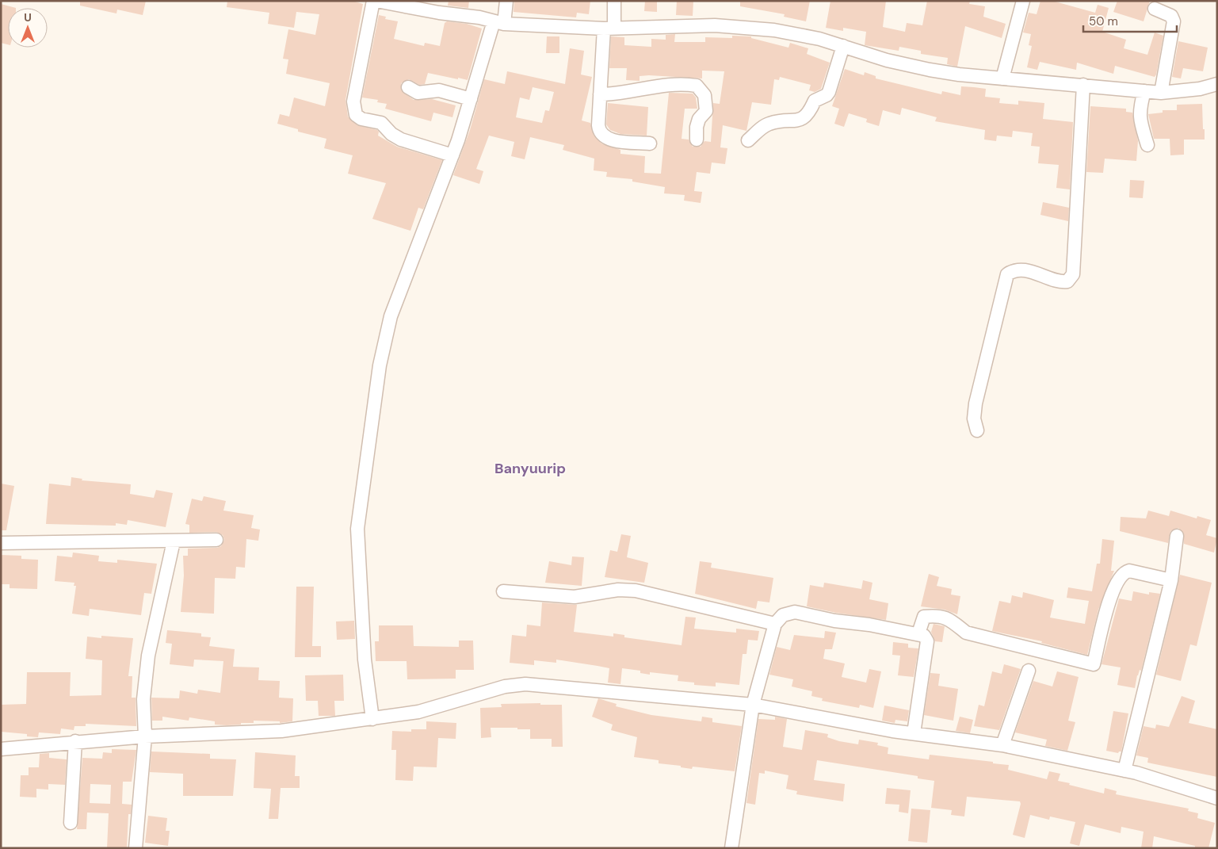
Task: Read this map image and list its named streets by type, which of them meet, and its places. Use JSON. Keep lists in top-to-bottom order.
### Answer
{
  "districts": ["Banyuurip"],
  "scale_bar": "50 m",
  "north": "top"
}
